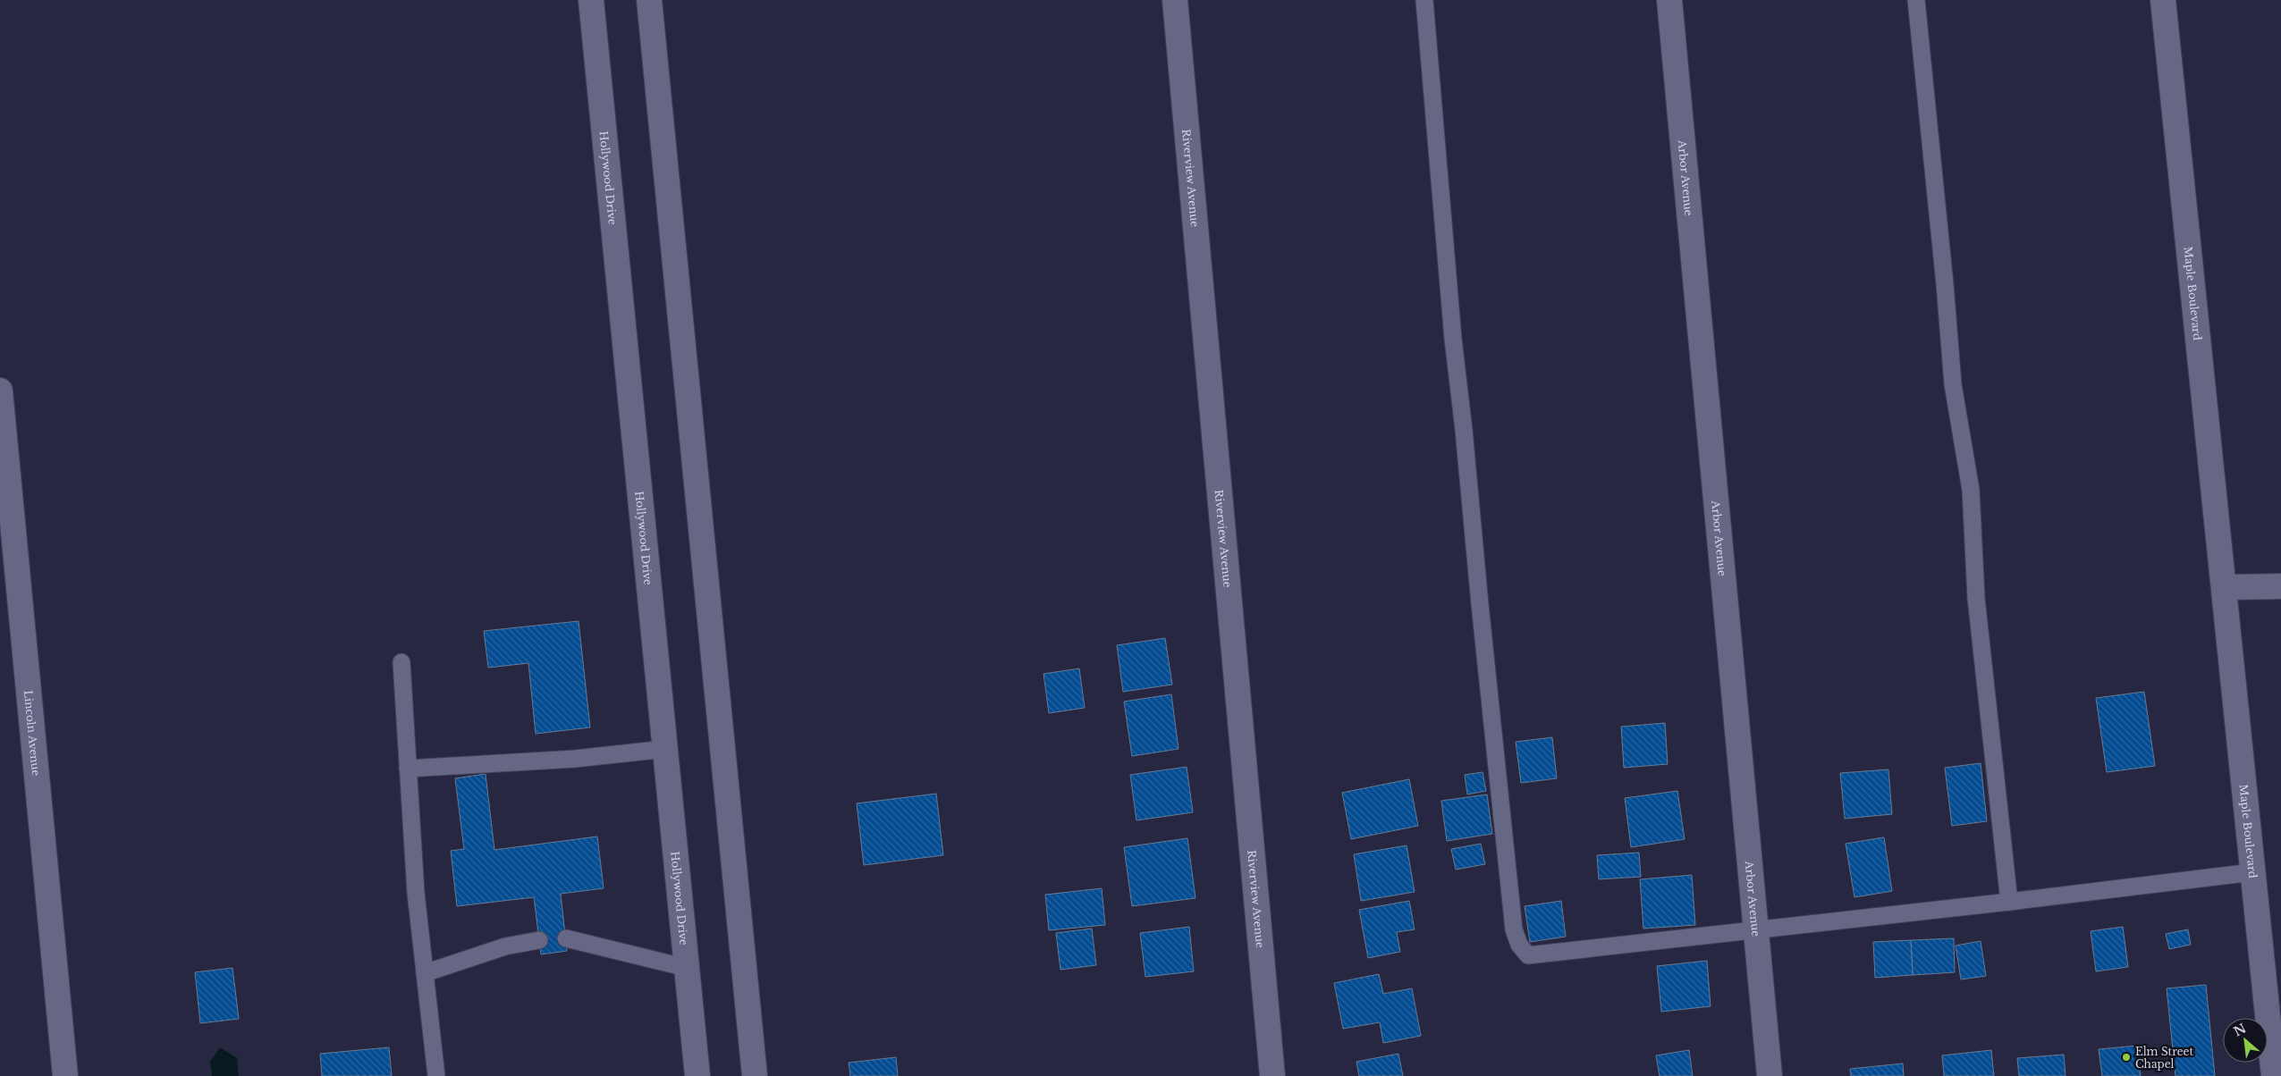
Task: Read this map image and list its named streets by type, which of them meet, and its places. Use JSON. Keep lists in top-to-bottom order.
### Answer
{
  "streets": {
    "street": [
      "Hollywood Drive",
      "Riverview Avenue",
      "Arbor Avenue",
      "Maple Boulevard",
      "Lincoln Avenue"
    ]
  },
  "places": ["Elm Street Chapel"],
  "north": "top left"
}
